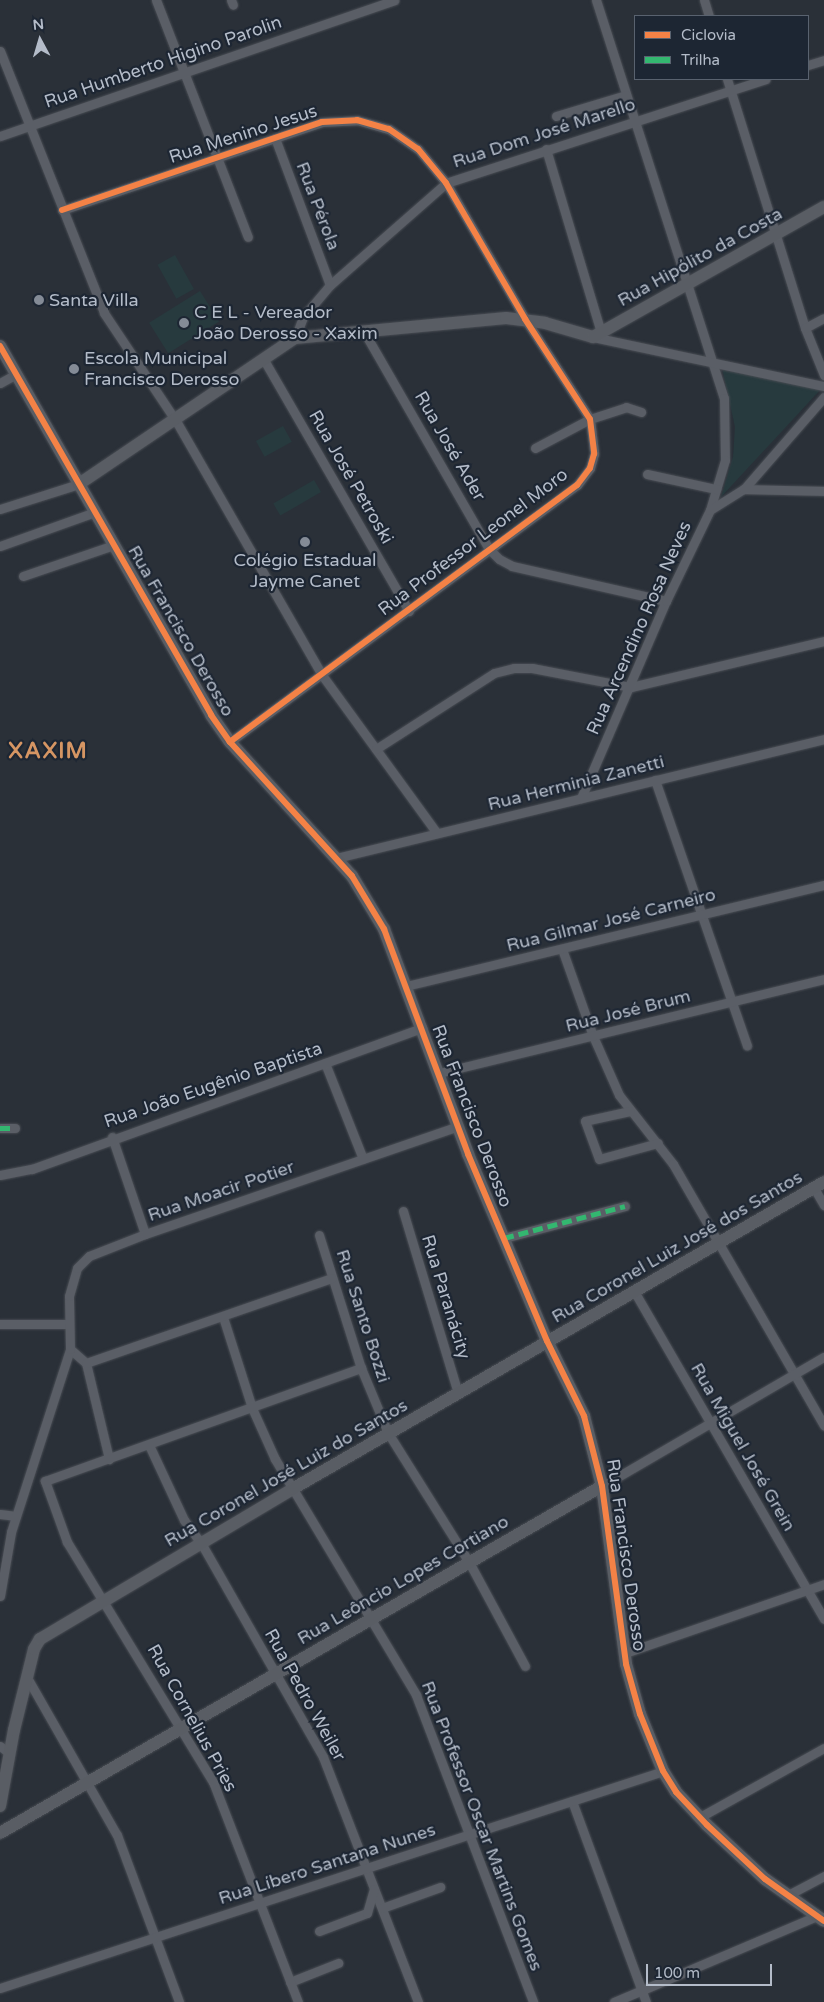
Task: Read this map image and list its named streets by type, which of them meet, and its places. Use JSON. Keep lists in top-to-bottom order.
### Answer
{
  "streets": {
    "street": [
      "Rua Humberto Higino Parolin",
      "Rua Dom José Marello",
      "Rua Menino Jesus",
      "Rua Pérola",
      "Rua Hipólito da Costa",
      "Rua José Ader",
      "Rua José Petroski",
      "Rua Professor Leonel Moro",
      "Rua Arcendino Rosa Neves",
      "Rua Francisco Derosso",
      "Rua Herminia Zanetti",
      "Rua Gilmar José Carneiro",
      "Rua José Brum",
      "Rua João Eugênio Baptista",
      "Rua Moacir Potier",
      "Rua Coronel Luiz José dos Santos",
      "Rua Paranácity",
      "Rua Santo Bozzi",
      "Rua Miguel José Grein",
      "Rua Coronel José Luiz do Santos",
      "Rua Leôncio Lopes Cortiano",
      "Rua Pedro Weiler",
      "Rua Cornelius Pries",
      "Rua Professor Oscar Martins Gomes",
      "Rua Líbero Santana Nunes"
    ]
  },
  "crossings": [
    ["Rua Dom José Marello", "Rua Menino Jesus"],
    ["Rua Dom José Marello", "Rua Pérola"],
    ["Rua Dom José Marello", "Rua José Petroski"],
    ["Rua Dom José Marello", "Rua Professor Leonel Moro"],
    ["Rua Dom José Marello", "Rua Francisco Derosso"],
    ["Rua Menino Jesus", "Rua Pérola"],
    ["Rua Menino Jesus", "Rua Professor Leonel Moro"],
    ["Rua José Ader", "Rua Professor Leonel Moro"],
    ["Rua José Ader", "Rua Arcendino Rosa Neves"],
    ["Rua José Petroski", "Rua Professor Leonel Moro"],
    ["Rua Professor Leonel Moro", "Rua Francisco Derosso"],
    ["Rua Arcendino Rosa Neves", "Rua Herminia Zanetti"],
    ["Rua Francisco Derosso", "Rua Herminia Zanetti"],
    ["Rua Francisco Derosso", "Rua Gilmar José Carneiro"],
    ["Rua Francisco Derosso", "Rua José Brum"],
    ["Rua Francisco Derosso", "Rua João Eugênio Baptista"],
    ["Rua Francisco Derosso", "Rua Moacir Potier"],
    ["Rua Francisco Derosso", "Rua Coronel Luiz José dos Santos"],
    ["Rua Francisco Derosso", "Rua Coronel José Luiz do Santos"],
    ["Rua Francisco Derosso", "Rua Leôncio Lopes Cortiano"],
    ["Rua Francisco Derosso", "Rua Líbero Santana Nunes"],
    ["Rua Coronel Luiz José dos Santos", "Rua Miguel José Grein"],
    ["Rua Coronel Luiz José dos Santos", "Rua Coronel José Luiz do Santos"],
    ["Rua Paranácity", "Rua Coronel José Luiz do Santos"],
    ["Rua Santo Bozzi", "Rua Coronel José Luiz do Santos"],
    ["Rua Santo Bozzi", "Rua Leôncio Lopes Cortiano"],
    ["Rua Miguel José Grein", "Rua Leôncio Lopes Cortiano"],
    ["Rua Coronel José Luiz do Santos", "Rua Pedro Weiler"],
    ["Rua Coronel José Luiz do Santos", "Rua Cornelius Pries"],
    ["Rua Coronel José Luiz do Santos", "Rua Professor Oscar Martins Gomes"],
    ["Rua Leôncio Lopes Cortiano", "Rua Pedro Weiler"],
    ["Rua Leôncio Lopes Cortiano", "Rua Cornelius Pries"],
    ["Rua Leôncio Lopes Cortiano", "Rua Professor Oscar Martins Gomes"],
    ["Rua Pedro Weiler", "Rua Líbero Santana Nunes"],
    ["Rua Cornelius Pries", "Rua Líbero Santana Nunes"],
    ["Rua Professor Oscar Martins Gomes", "Rua Líbero Santana Nunes"]
  ],
  "districts": ["XAXIM"],
  "places": [
    "Santa Villa",
    "C E L - Vereador João Derosso - Xaxim",
    "Escola Municipal Francisco Derosso",
    "Colégio Estadual Jayme Canet"
  ],
  "legend": ["Ciclovia", "Trilha"],
  "scale_bar": "100 m",
  "north": "top"
}
